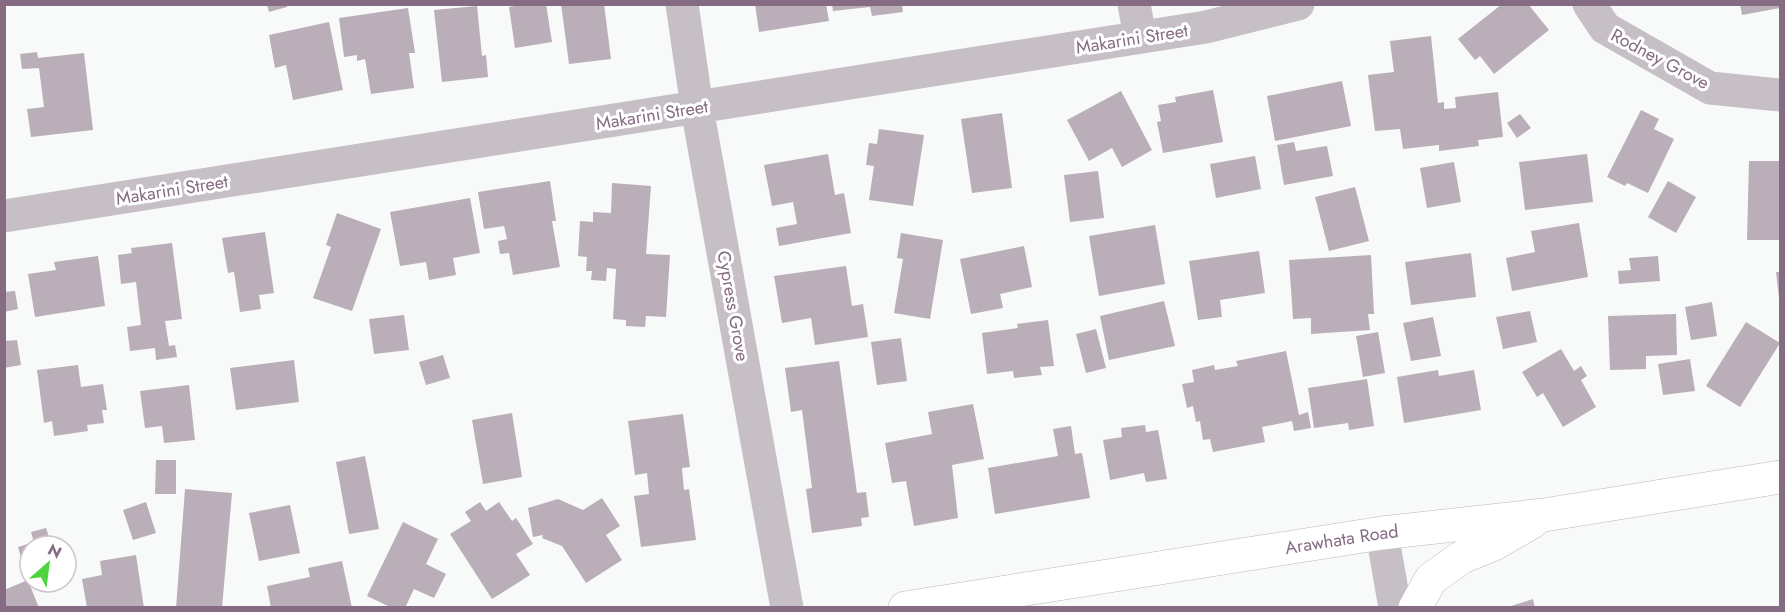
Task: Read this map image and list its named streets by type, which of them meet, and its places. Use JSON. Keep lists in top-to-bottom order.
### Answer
{
  "streets": {
    "main road": ["Arawhata Road"],
    "street": ["Makarini Street", "Rodney Grove", "Cypress Grove"]
  },
  "crossings": [
    ["Makarini Street", "Cypress Grove"]
  ],
  "north": "top right"
}
